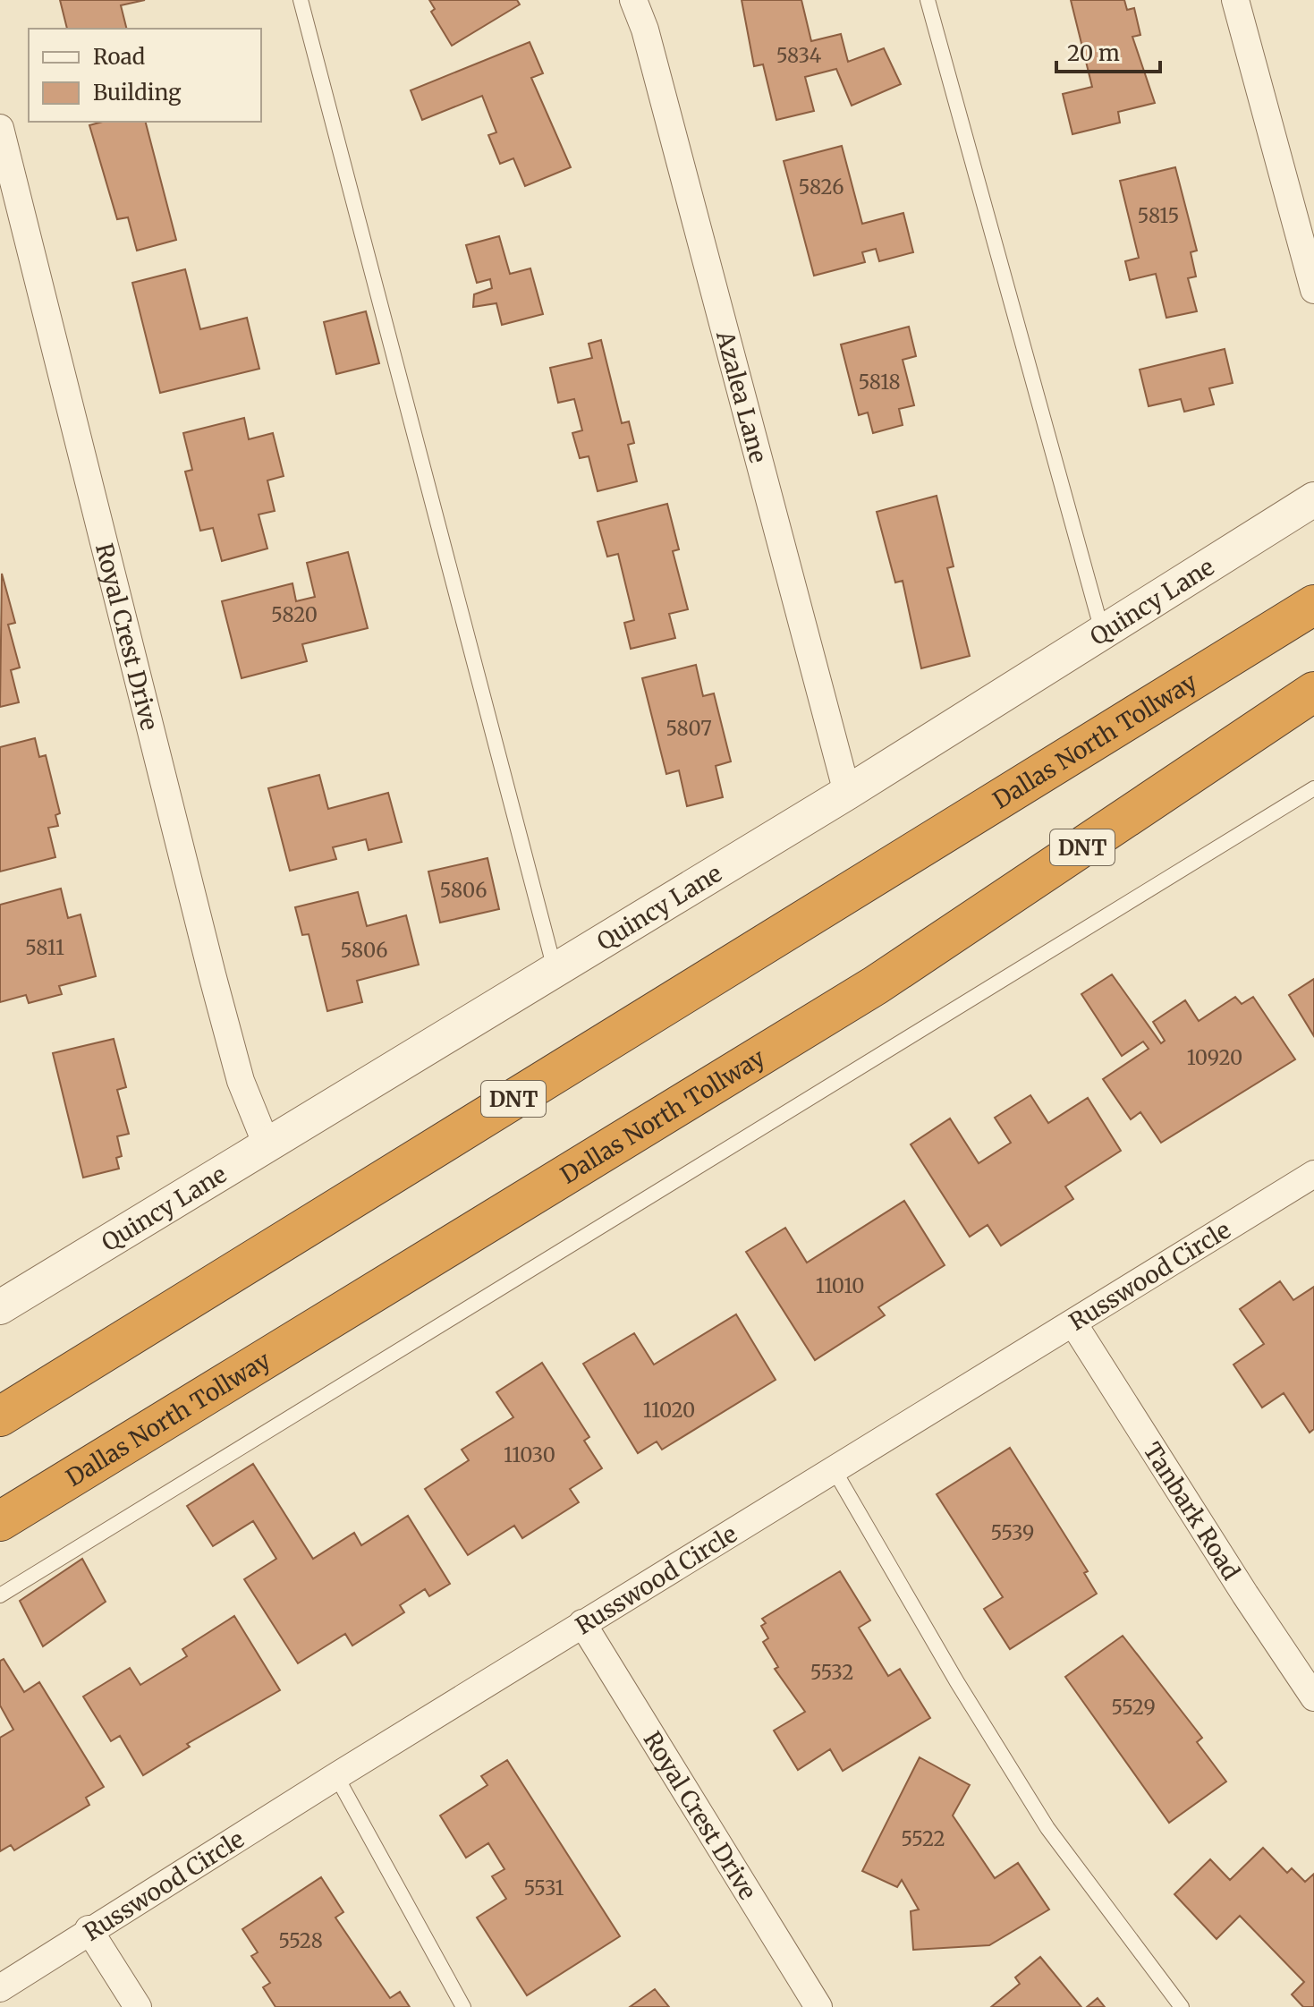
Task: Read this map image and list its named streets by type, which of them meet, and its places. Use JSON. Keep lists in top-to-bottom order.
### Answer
{
  "streets": {
    "highway": ["Dallas North Tollway", "DNT"],
    "street": [
      "Azalea Lane",
      "Quincy Lane",
      "Royal Crest Drive",
      "Russwood Circle",
      "Tanbark Road"
    ]
  },
  "crossings": [
    ["Azalea Lane", "Quincy Lane"],
    ["Quincy Lane", "Royal Crest Drive"],
    ["Royal Crest Drive", "Russwood Circle"],
    ["Russwood Circle", "Tanbark Road"]
  ],
  "house_numbers": [
    "5834",
    "5826",
    "5815",
    "5818",
    "5820",
    "5807",
    "5806",
    "5811",
    "5806",
    "10920",
    "11010",
    "11020",
    "11030",
    "5539",
    "5532",
    "5529",
    "5522",
    "5531",
    "5528"
  ],
  "legend": ["Road", "Building"],
  "scale_bar": "20 m"
}
